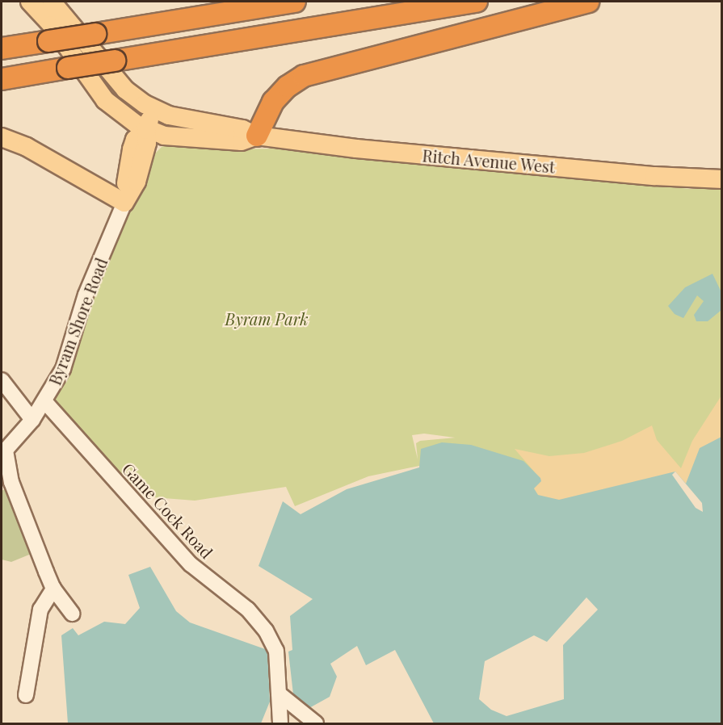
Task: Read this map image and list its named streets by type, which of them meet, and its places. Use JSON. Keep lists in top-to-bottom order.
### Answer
{
  "streets": {
    "main road": ["Ritch Avenue West", "Byram Shore Road"],
    "street": ["Game Cock Road"]
  },
  "crossings": [
    ["Ritch Avenue West", "Byram Shore Road"],
    ["Byram Shore Road", "Game Cock Road"]
  ],
  "parks": ["Byram Park"]
}
